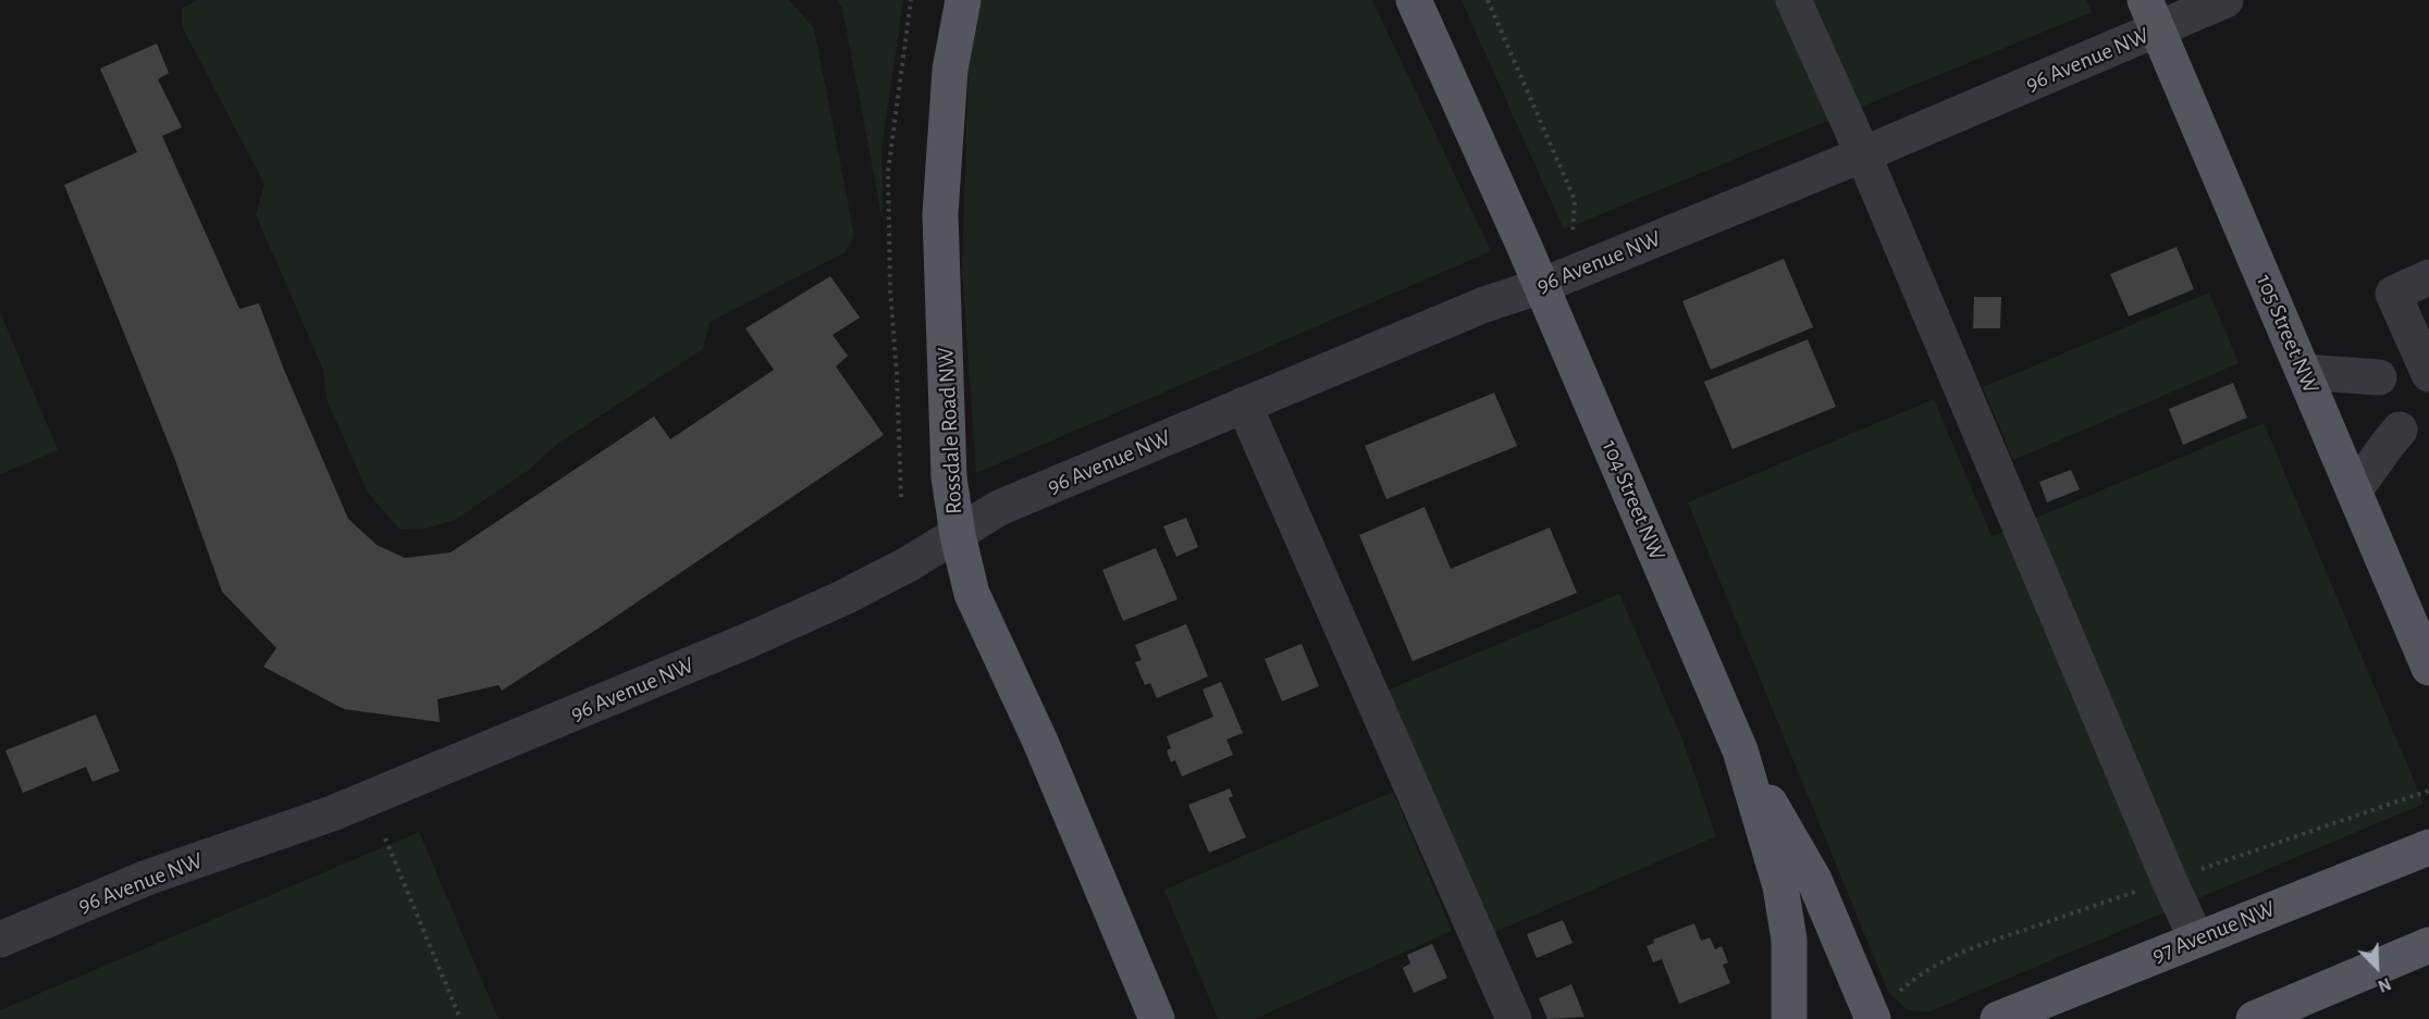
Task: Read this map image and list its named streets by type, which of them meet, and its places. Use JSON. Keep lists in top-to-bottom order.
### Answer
{
  "streets": {
    "main road": [
      "105 Street NW",
      "Rossdale Road NW",
      "104 Street NW",
      "97 Avenue NW"
    ],
    "street": ["96 Avenue NW"]
  },
  "crossings": [
    ["96 Avenue NW", "105 Street NW"],
    ["96 Avenue NW", "Rossdale Road NW"],
    ["96 Avenue NW", "104 Street NW"]
  ],
  "north": "bottom right"
}
